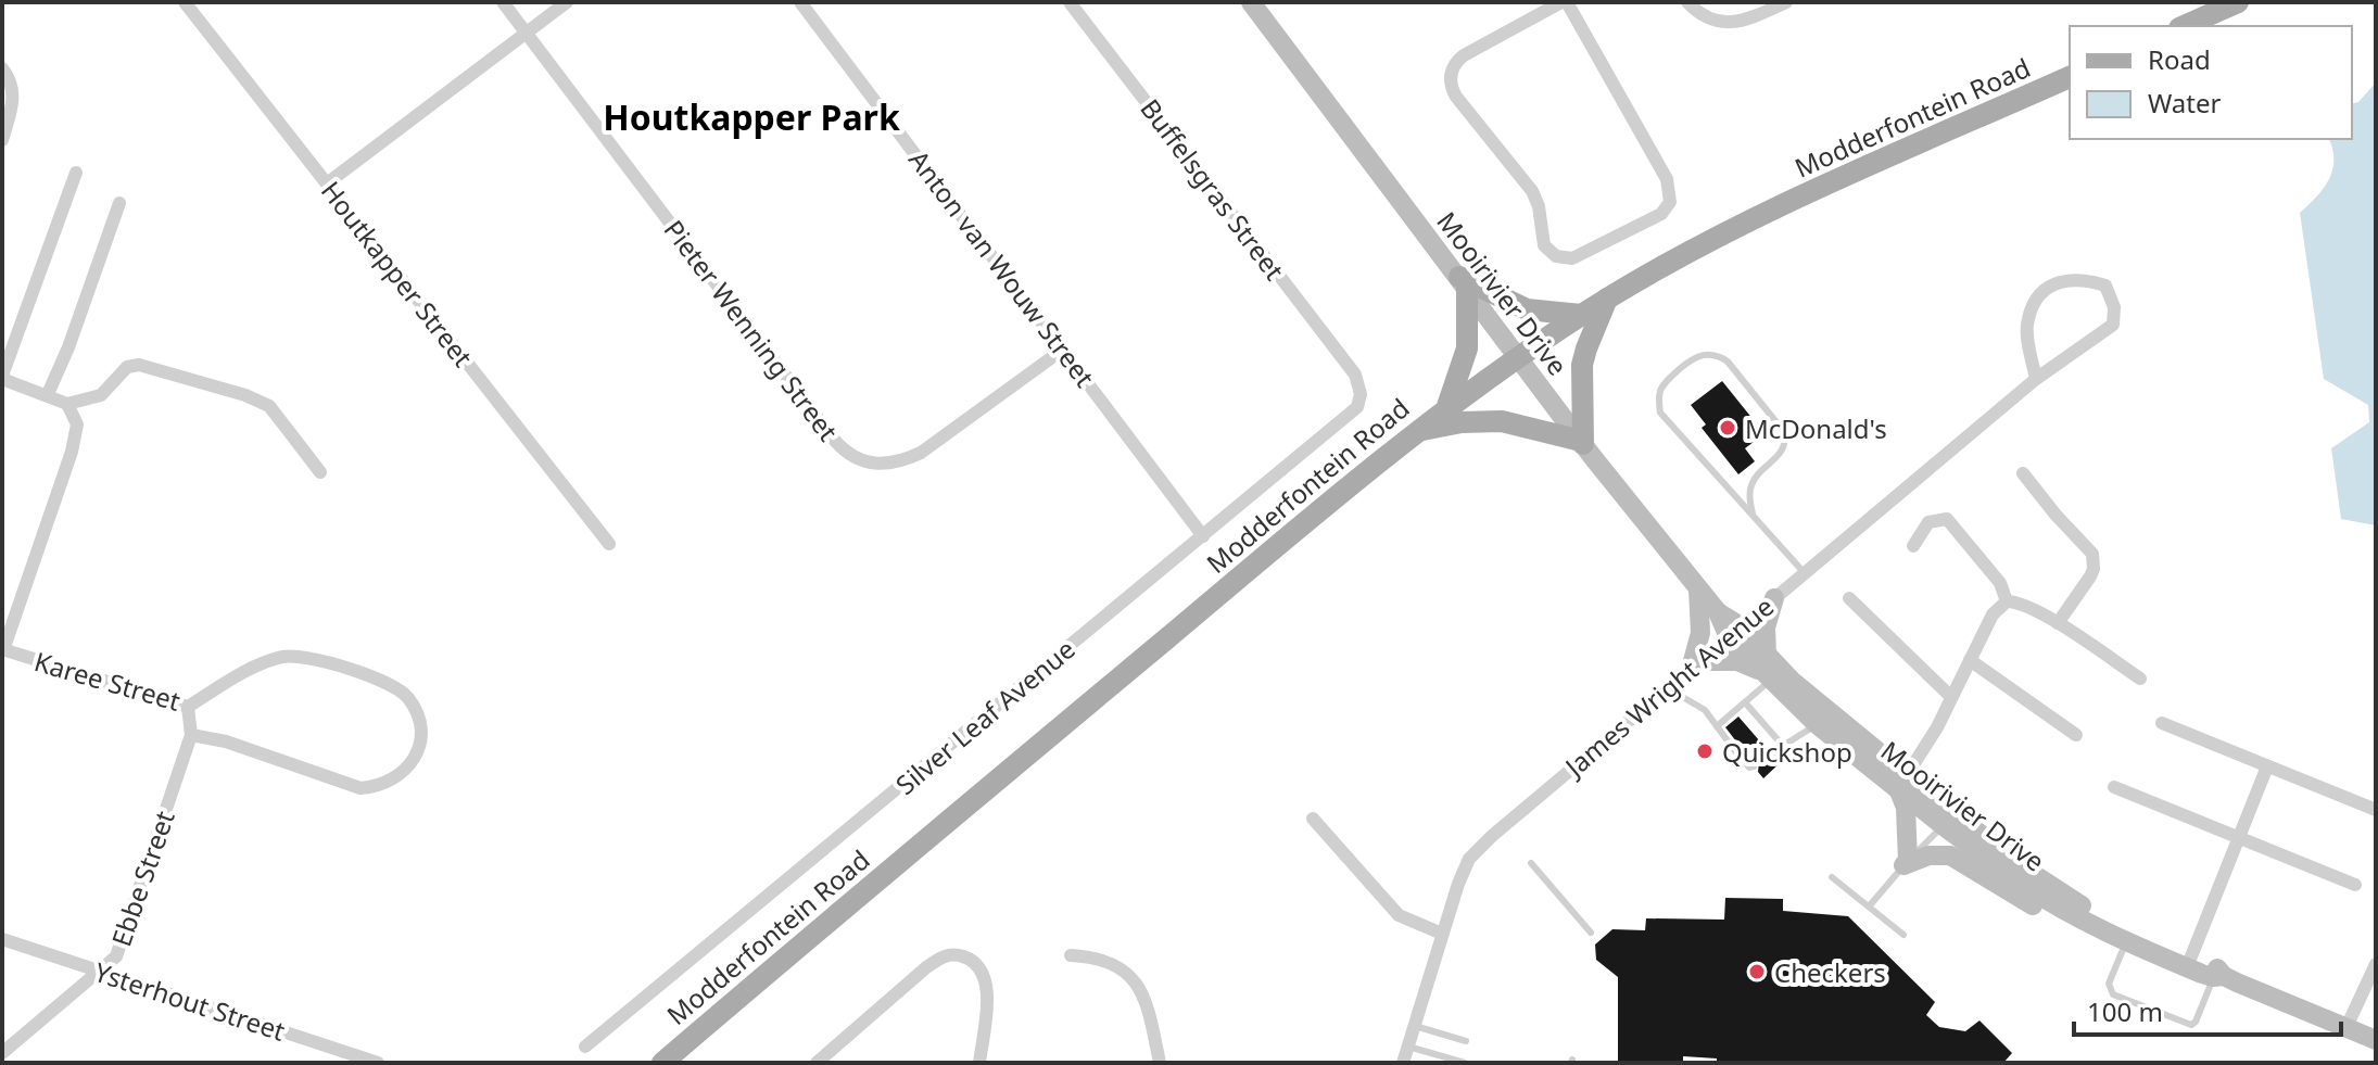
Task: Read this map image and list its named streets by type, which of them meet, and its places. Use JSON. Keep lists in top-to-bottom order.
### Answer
{
  "streets": {
    "main road": ["Modderfontein Road"],
    "street": [
      "Buffelsgras Street",
      "Anton van Wouw Street",
      "Houtkapper Street",
      "Mooirivier Drive",
      "Pieter Wenning Street",
      "Karee Street",
      "James Wright Avenue",
      "Silver Leaf Avenue",
      "Ebbe Street",
      "Ysterhout Street"
    ]
  },
  "crossings": [
    ["Modderfontein Road", "Mooirivier Drive"],
    ["Buffelsgras Street", "Silver Leaf Avenue"],
    ["Anton van Wouw Street", "Pieter Wenning Street"],
    ["Anton van Wouw Street", "Silver Leaf Avenue"],
    ["Mooirivier Drive", "James Wright Avenue"],
    ["Karee Street", "Ebbe Street"],
    ["Ebbe Street", "Ysterhout Street"]
  ],
  "districts": ["Houtkapper Park"],
  "places": ["McDonald's", "Quickshop", "Checkers"],
  "legend": ["Road", "Water"],
  "scale_bar": "100 m"
}
